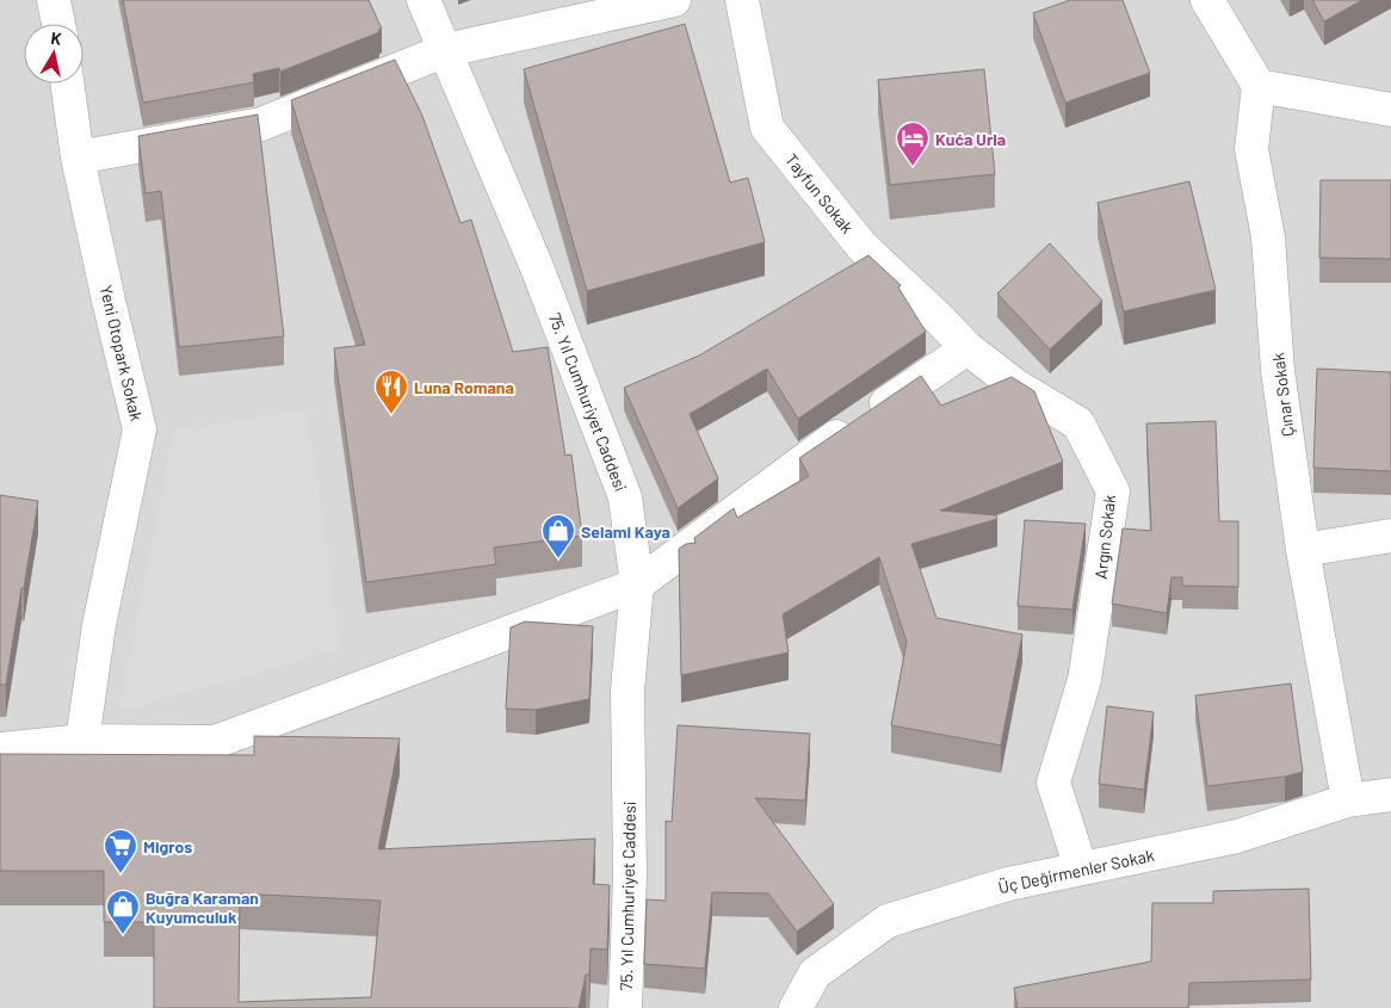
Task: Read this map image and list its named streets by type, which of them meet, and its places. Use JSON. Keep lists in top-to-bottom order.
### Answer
{
  "streets": {
    "street": [
      "Tayfun Sokak",
      "Yeni Otopark Sokak",
      "Çınar Sokak",
      "75. Yıl Cumhuriyet Caddesi",
      "Argın Sokak",
      "Üç Değirmenler Sokak"
    ]
  },
  "crossings": [
    ["Tayfun Sokak", "Argın Sokak"],
    ["Çınar Sokak", "Üç Değirmenler Sokak"],
    ["Argın Sokak", "Üç Değirmenler Sokak"]
  ],
  "places": {
    "hotel": ["Kuća Urla"],
    "restaurant": ["Luna Romana"],
    "shop": ["Selami Kaya", "Buğra Karaman Kuyumculuk"],
    "supermarket": ["Migros"]
  },
  "north": "top"
}
